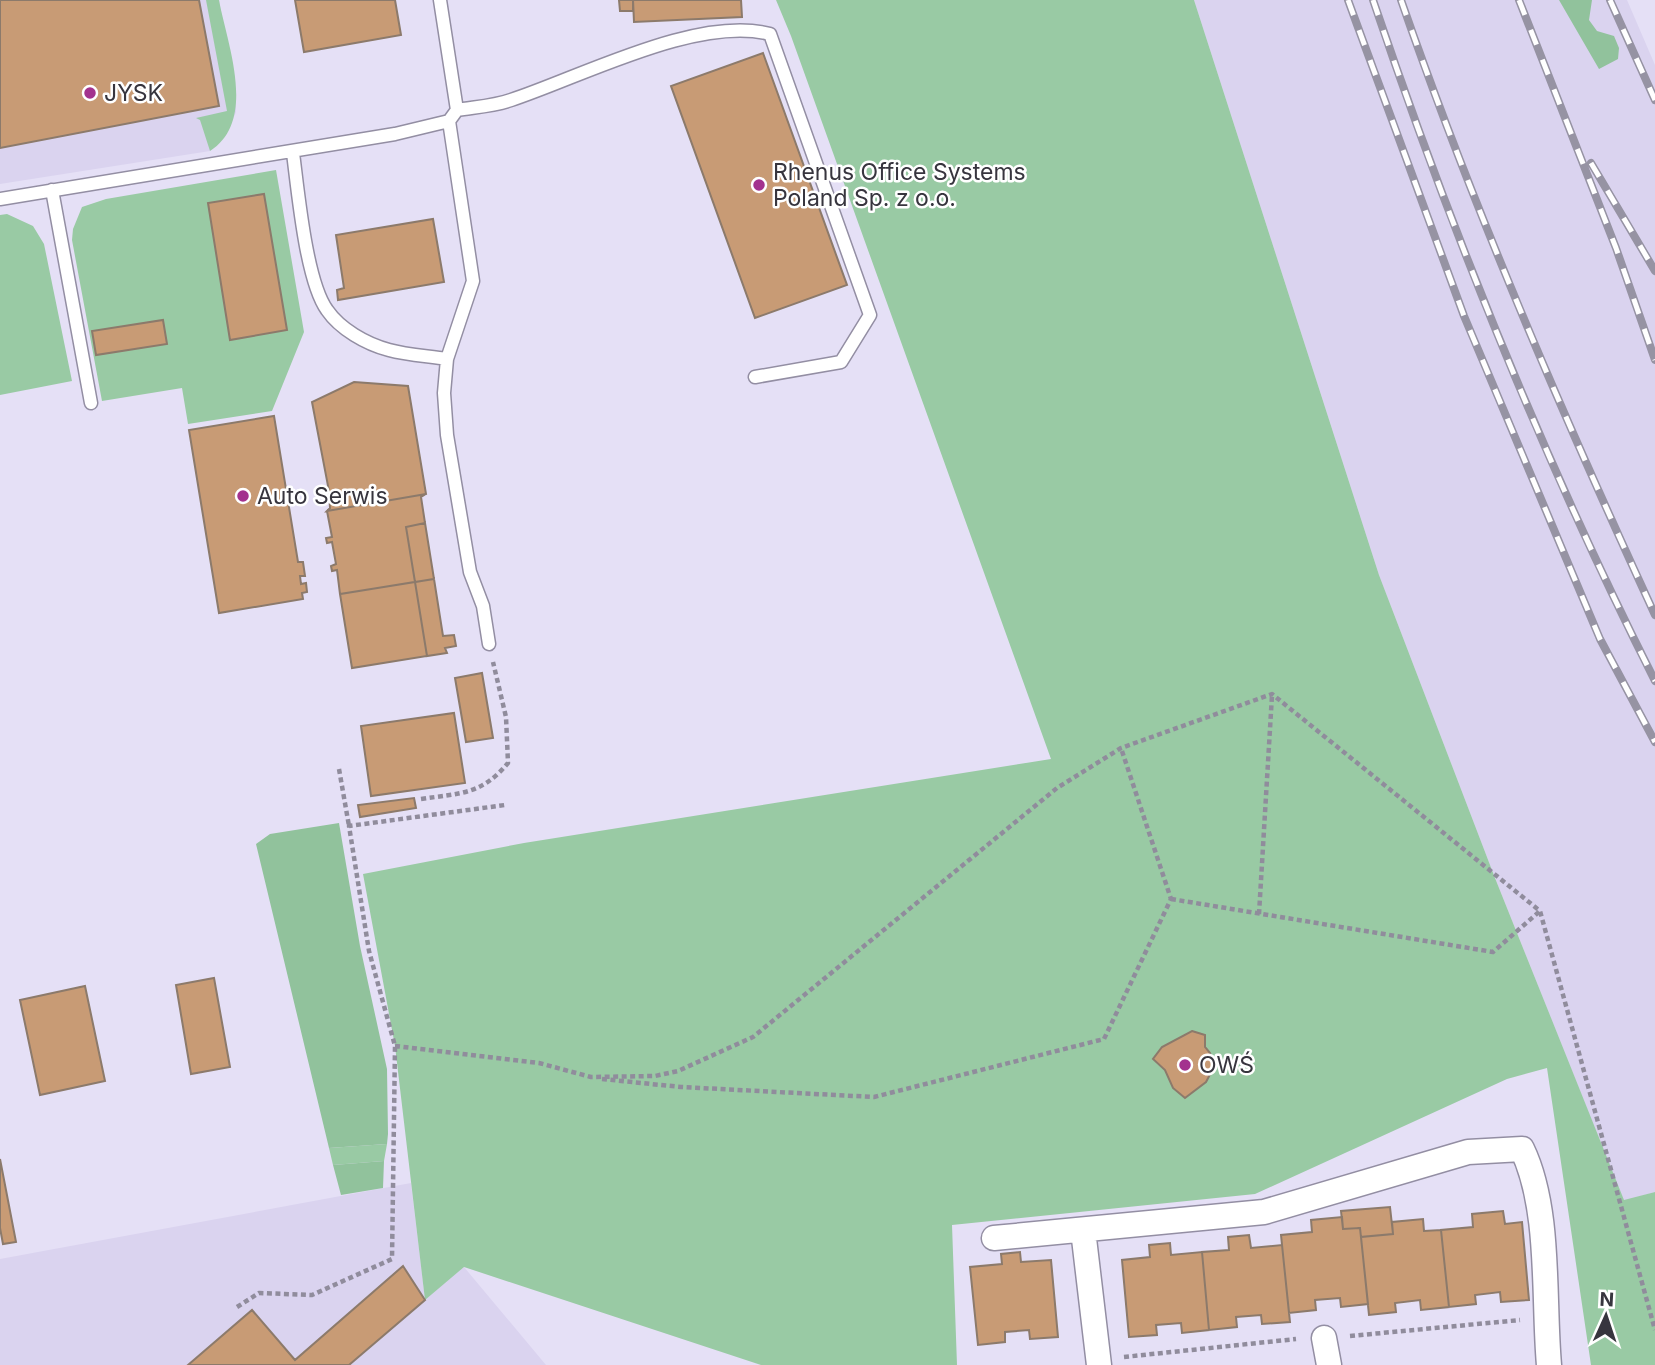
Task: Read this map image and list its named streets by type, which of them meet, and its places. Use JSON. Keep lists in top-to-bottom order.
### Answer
{
  "places": [
    "JYSK",
    "Rhenus Office Systems Poland Sp. z o.o.",
    "Auto Serwis",
    "OWŚ"
  ],
  "north": "top"
}
